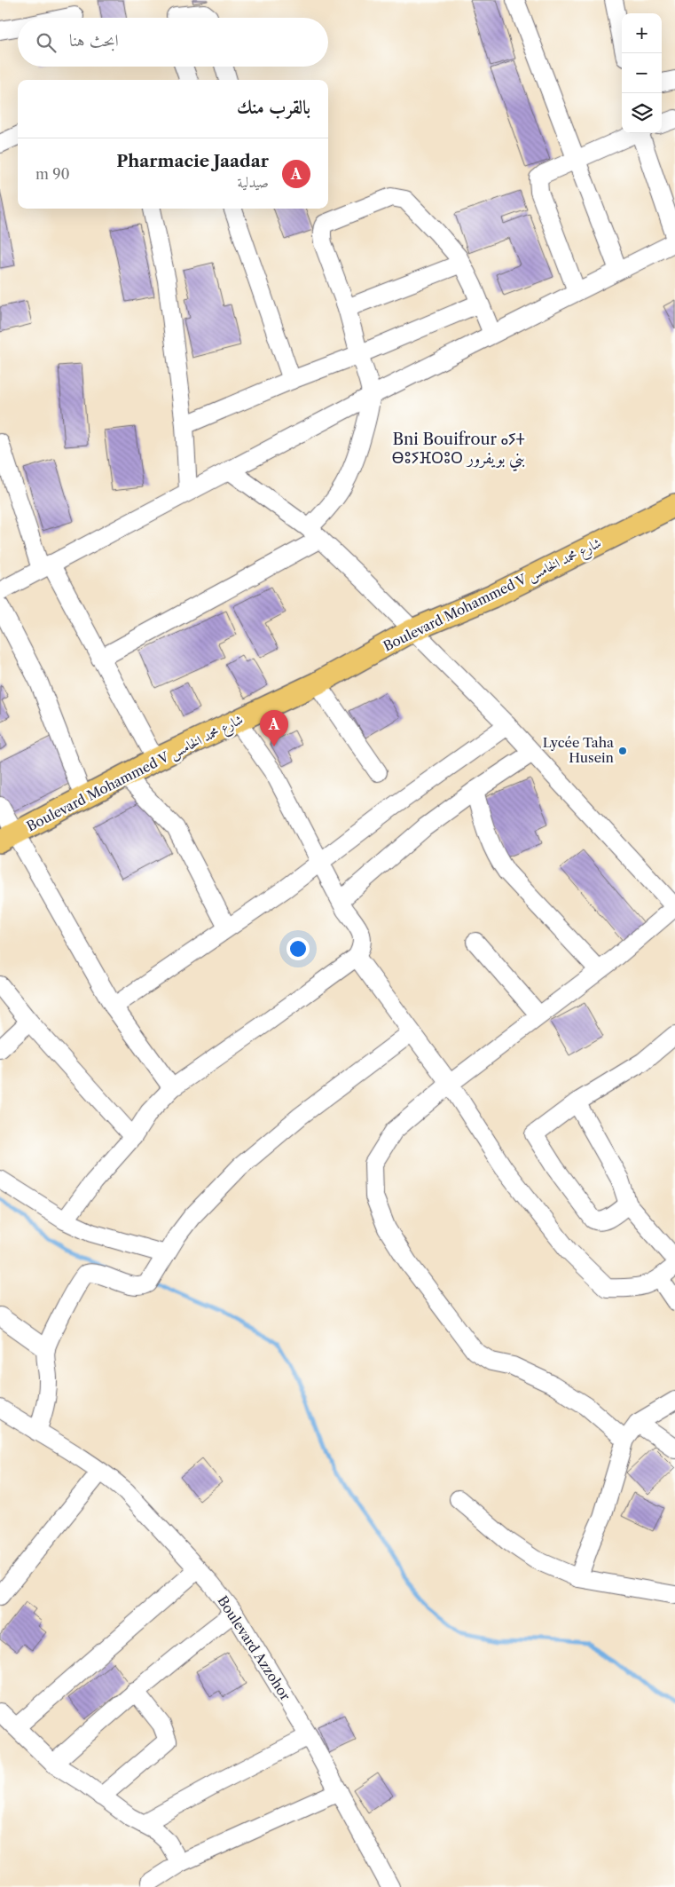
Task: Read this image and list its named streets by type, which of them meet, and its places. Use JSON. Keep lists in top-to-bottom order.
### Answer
{
  "streets": {
    "main road": ["Boulevard Mohammed V شارع محمد الخامس"],
    "street": ["Boulevard Azzohor"]
  },
  "districts": ["Bni Bouifrour ⴰⵢⵜ ⴱⵓⵢⴼⵔⵓⵔ بني بويفرور"],
  "places": ["Lycée Taha Husein"],
  "page": {
    "map_buttons": ["+", "−"],
    "search": "ابحث هنا",
    "heading": "بالقرب منك",
    "list": [
      {
        "mark": "A",
        "name": "Pharmacie Jaadar",
        "note": "صيدلية",
        "value": "90 m"
      }
    ],
    "pins": "A"
  }
}
